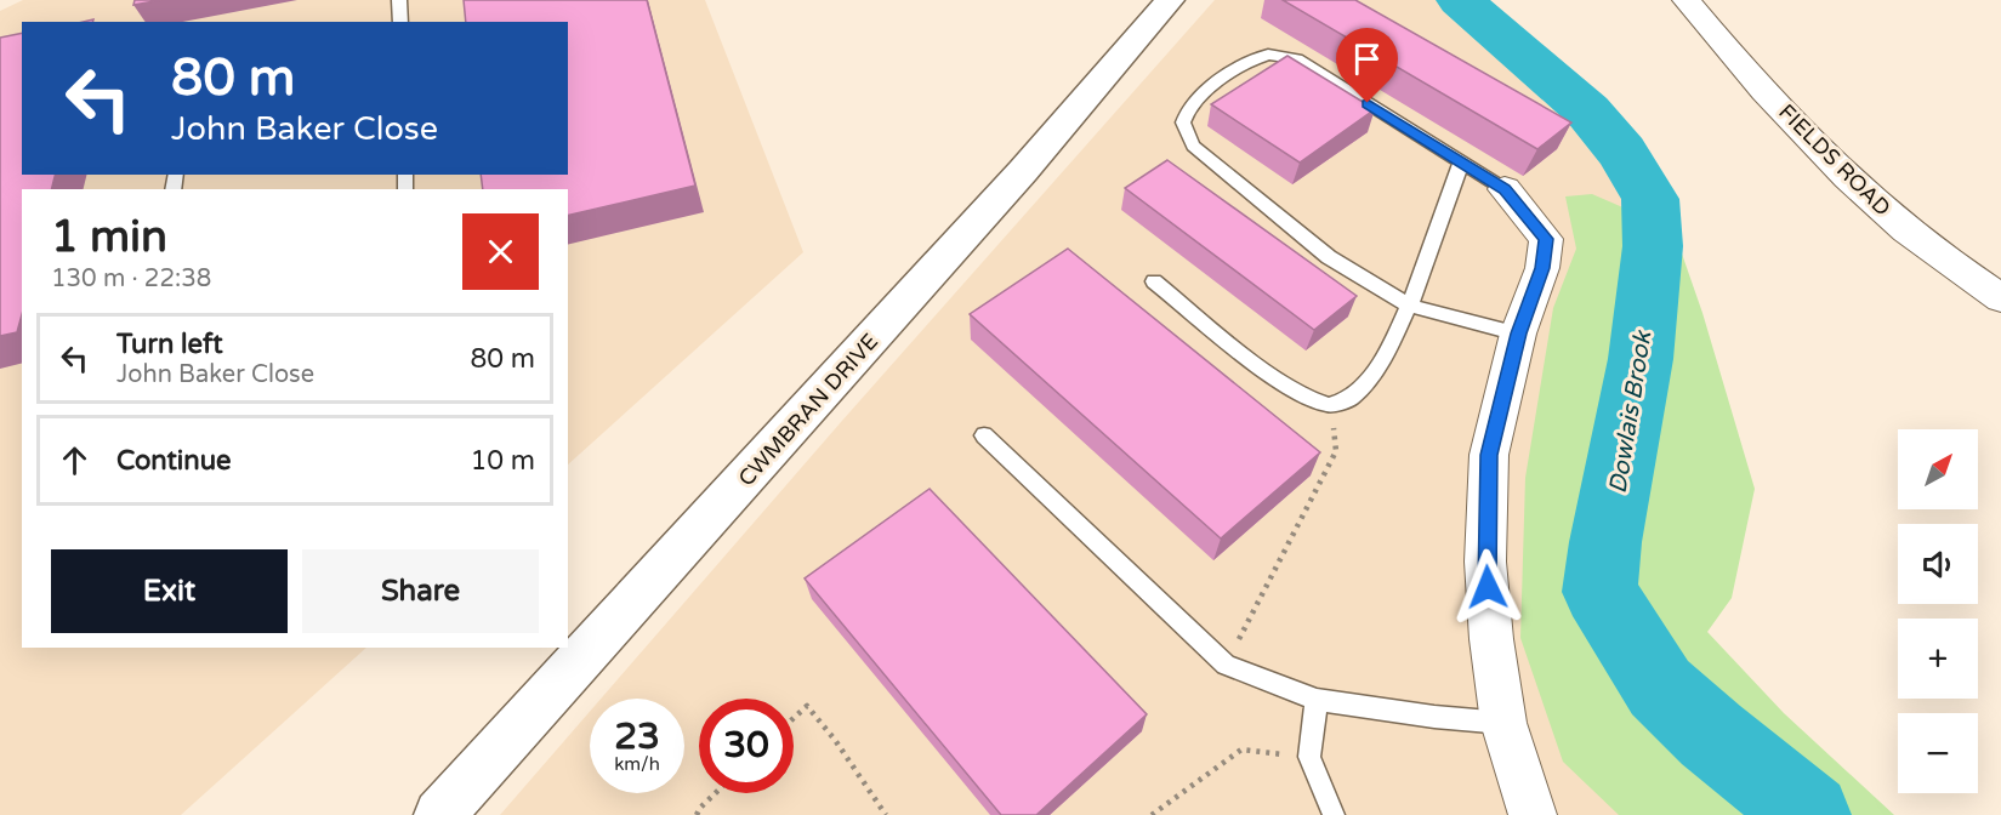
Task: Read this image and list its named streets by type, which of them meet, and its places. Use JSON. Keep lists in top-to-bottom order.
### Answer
{
  "streets": {
    "main road": ["CWMBRAN DRIVE"],
    "street": ["FIELDS ROAD"]
  },
  "water": ["Dowlais Brook"],
  "north": "top right",
  "page": {
    "turn": ["80 m", "John Baker Close"],
    "heading": ["1 min", "130 m · 22:38"],
    "list": [
      {
        "name": "Turn left",
        "note": "John Baker Close",
        "value": "80 m"
      },
      {
        "name": "Continue",
        "value": "10 m"
      }
    ],
    "map_buttons": ["+", "−"],
    "buttons": ["Exit", "Share"],
    "speed": "23 km/h",
    "limit": "30"
  }
}
